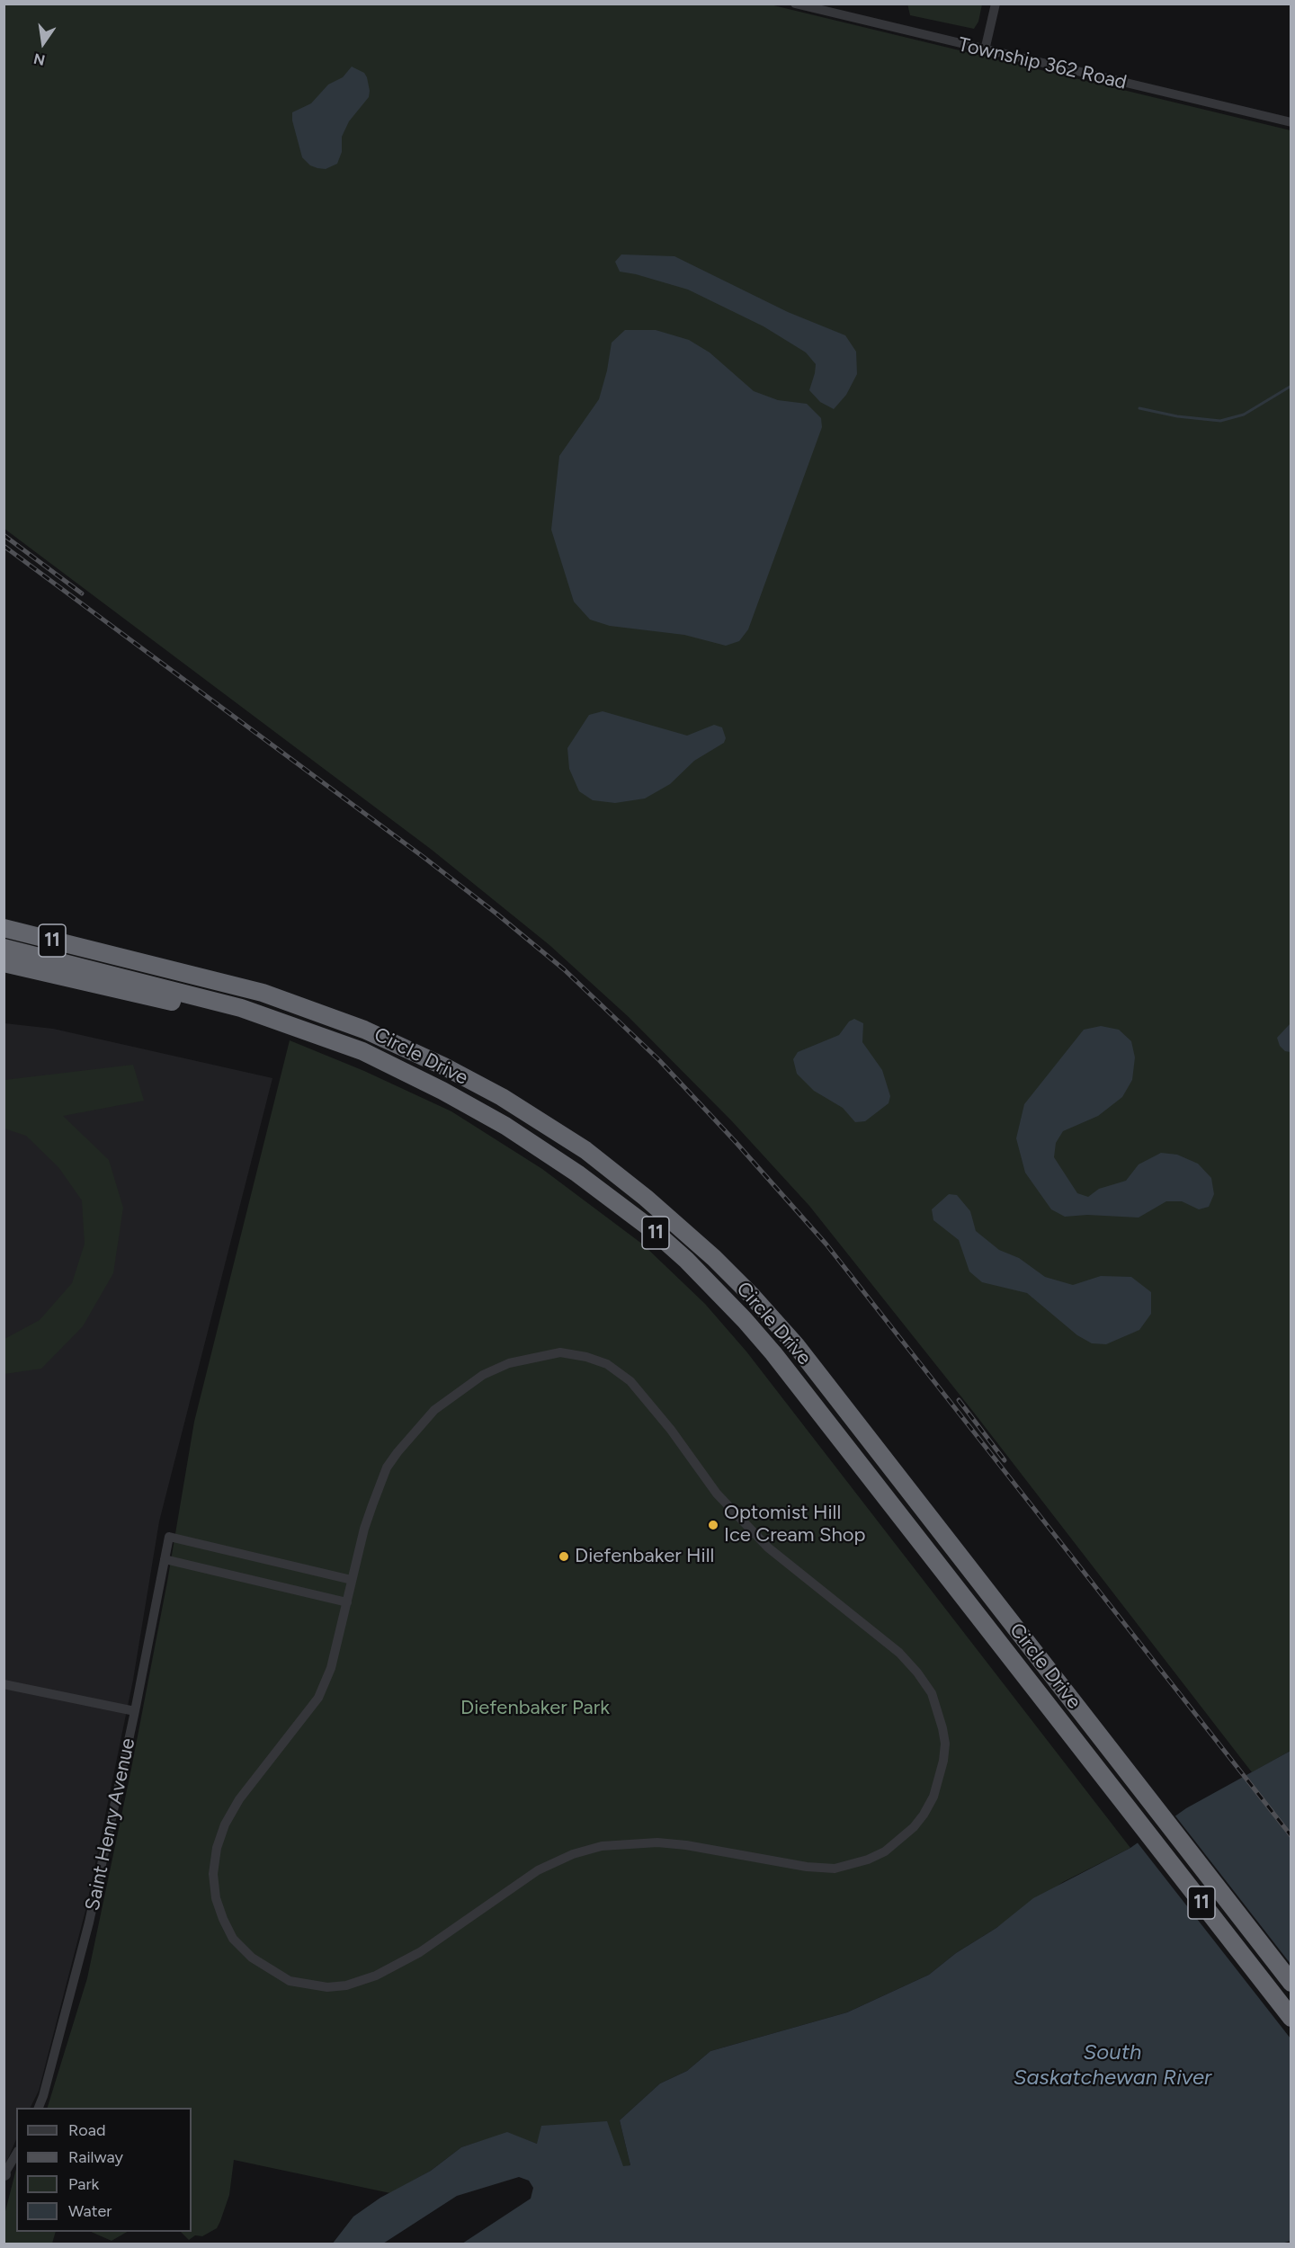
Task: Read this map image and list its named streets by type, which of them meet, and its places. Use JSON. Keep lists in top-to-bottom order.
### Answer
{
  "streets": {
    "highway": ["11", "Circle Drive"],
    "street": ["Township 362 Road", "Saint Henry Avenue"]
  },
  "water": ["South Saskatchewan River"],
  "parks": ["Diefenbaker Park"],
  "places": ["Optomist Hill Ice Cream Shop", "Diefenbaker Hill"],
  "legend": [
    "Road",
    "Railway",
    "Park",
    "Water"
  ],
  "north": "bottom"
}
